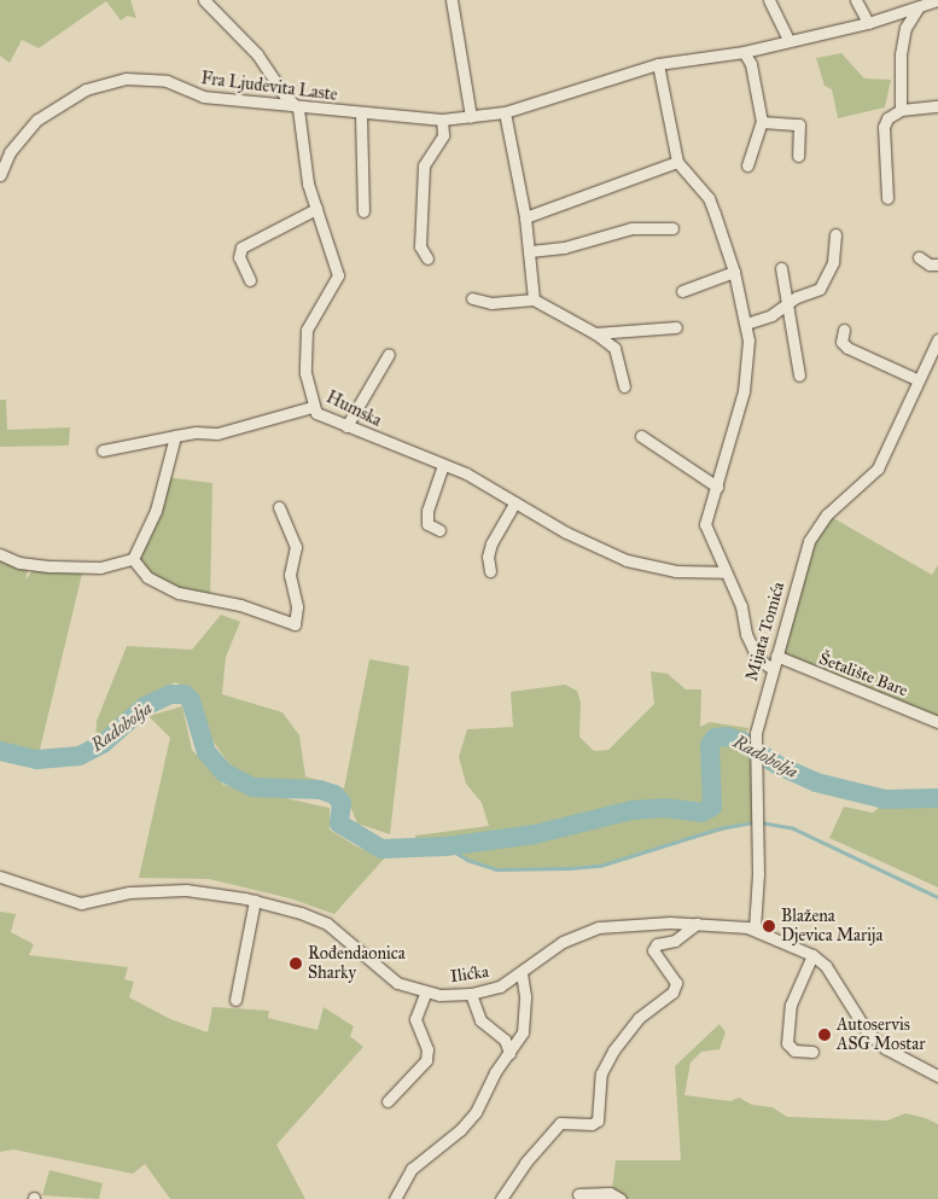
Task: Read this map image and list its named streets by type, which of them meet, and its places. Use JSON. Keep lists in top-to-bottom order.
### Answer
{
  "streets": {
    "street": [
      "Fra Ljudevita Laste",
      "Humska",
      "Mijata Tomića",
      "Šetalište Bare",
      "Ilićka"
    ]
  },
  "crossings": [
    ["Fra Ljudevita Laste", "Humska"],
    ["Mijata Tomića", "Šetalište Bare"],
    ["Mijata Tomića", "Ilićka"]
  ],
  "water": ["Radobolja"],
  "places": ["Blažena Djevica Marija", "Rođendaonica Sharky", "Autoservis ASG Mostar"]
}
